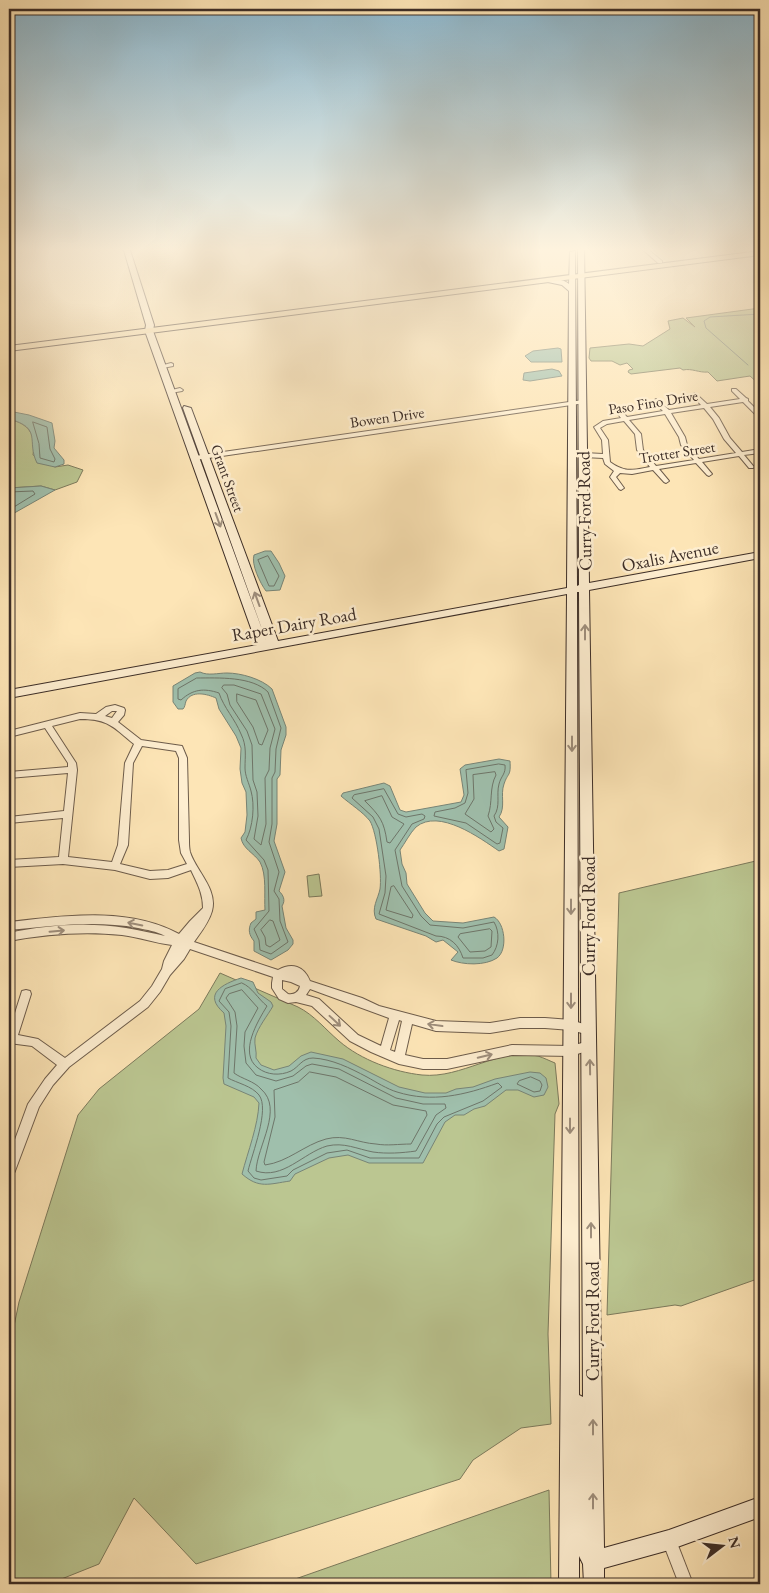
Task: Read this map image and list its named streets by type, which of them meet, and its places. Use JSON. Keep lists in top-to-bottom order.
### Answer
{
  "streets": {
    "main road": [
      "Grant Street",
      "Curry Ford Road",
      "Oxalis Avenue",
      "Raper Dairy Road"
    ],
    "street": ["Paso Fino Drive", "Bowen Drive", "Trotter Street"]
  },
  "crossings": [
    ["Paso Fino Drive", "Trotter Street"],
    ["Bowen Drive", "Grant Street"],
    ["Bowen Drive", "Curry Ford Road"],
    ["Grant Street", "Raper Dairy Road"],
    ["Curry Ford Road", "Oxalis Avenue"],
    ["Curry Ford Road", "Raper Dairy Road"],
    ["Oxalis Avenue", "Raper Dairy Road"]
  ],
  "north": "right"
}
